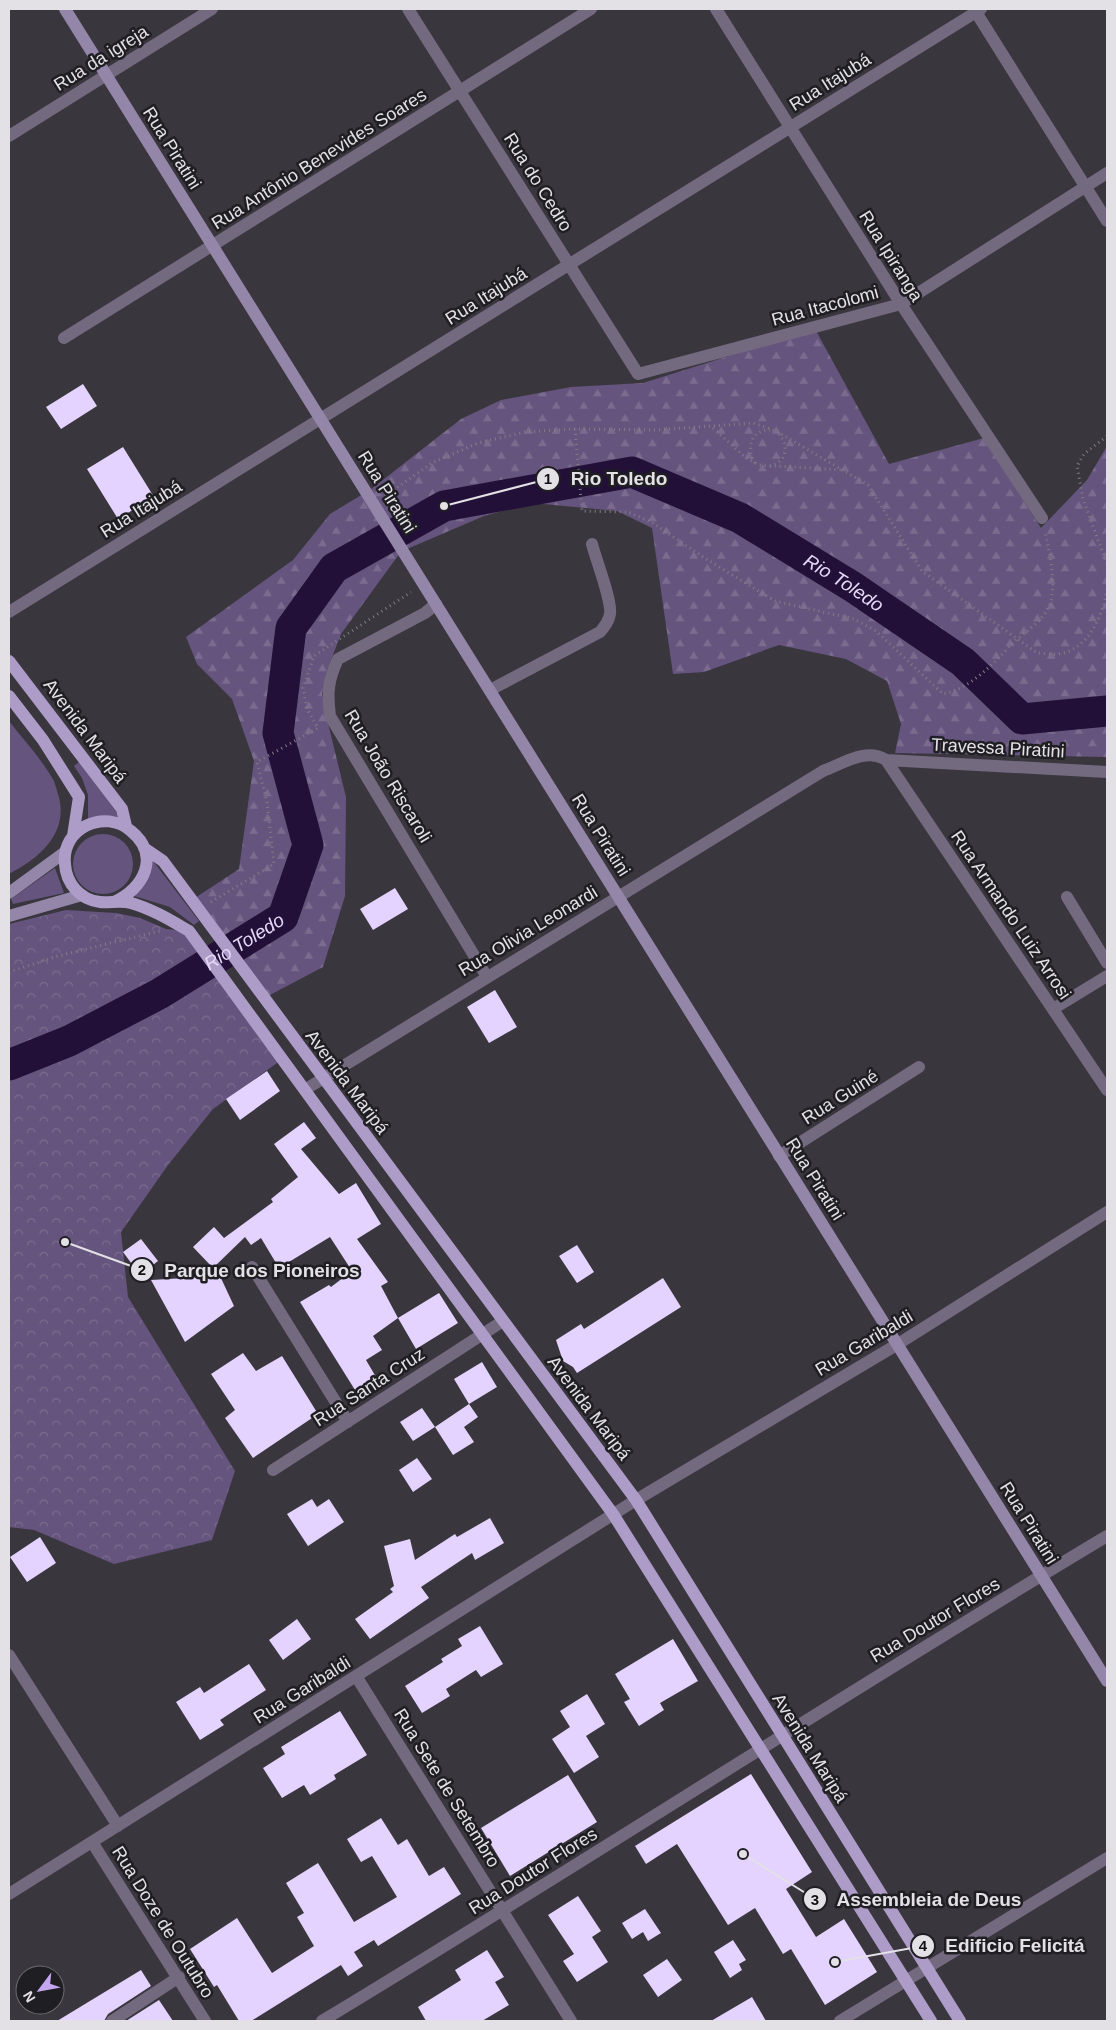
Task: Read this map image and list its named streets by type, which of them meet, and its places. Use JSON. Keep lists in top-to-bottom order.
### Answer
{
  "streets": {
    "main road": ["Avenida Maripá"],
    "street": [
      "Rua da igreja",
      "Rua Itajubá",
      "Rua Piratini",
      "Rua Antônio Benevides Soares",
      "Rua do Cedro",
      "Rua Ipiranga",
      "Rua Itacolomi",
      "Travessa Piratini",
      "Rua João Riscaroli",
      "Rua Armando Luiz Arrosi",
      "Rua Olivia Leonardi",
      "Rua Guiné",
      "Rua Garibaldi",
      "Rua Santa Cruz",
      "Rua Doutor Flores",
      "Rua Sete de Setembro",
      "Rua Doze de Outubro"
    ]
  },
  "crossings": [
    ["Rua da igreja", "Rua Piratini"],
    ["Rua Itajubá", "Rua Piratini"],
    ["Rua Itajubá", "Rua do Cedro"],
    ["Rua Itajubá", "Rua Ipiranga"],
    ["Rua Piratini", "Rua Antônio Benevides Soares"],
    ["Rua Piratini", "Rua João Riscaroli"],
    ["Rua Piratini", "Rua Olivia Leonardi"],
    ["Rua Piratini", "Rua Guiné"],
    ["Rua Piratini", "Rua Garibaldi"],
    ["Rua Piratini", "Rua Doutor Flores"],
    ["Rua Antônio Benevides Soares", "Rua do Cedro"],
    ["Rua do Cedro", "Rua Itacolomi"],
    ["Rua Ipiranga", "Rua Itacolomi"],
    ["Avenida Maripá", "Rua Olivia Leonardi"],
    ["Avenida Maripá", "Rua Garibaldi"],
    ["Avenida Maripá", "Rua Santa Cruz"],
    ["Avenida Maripá", "Rua Doutor Flores"],
    ["Travessa Piratini", "Rua Armando Luiz Arrosi"],
    ["Travessa Piratini", "Rua Olivia Leonardi"],
    ["Rua João Riscaroli", "Rua Olivia Leonardi"],
    ["Rua Armando Luiz Arrosi", "Rua Olivia Leonardi"],
    ["Rua Garibaldi", "Rua Sete de Setembro"],
    ["Rua Garibaldi", "Rua Doze de Outubro"],
    ["Rua Doutor Flores", "Rua Sete de Setembro"]
  ],
  "water": ["Rio Toledo"],
  "places": [
    "Rio Toledo",
    "Parque dos Pioneiros",
    "Assembleia de Deus",
    "Edificio Felicitá"
  ],
  "north": "bottom left"
}
